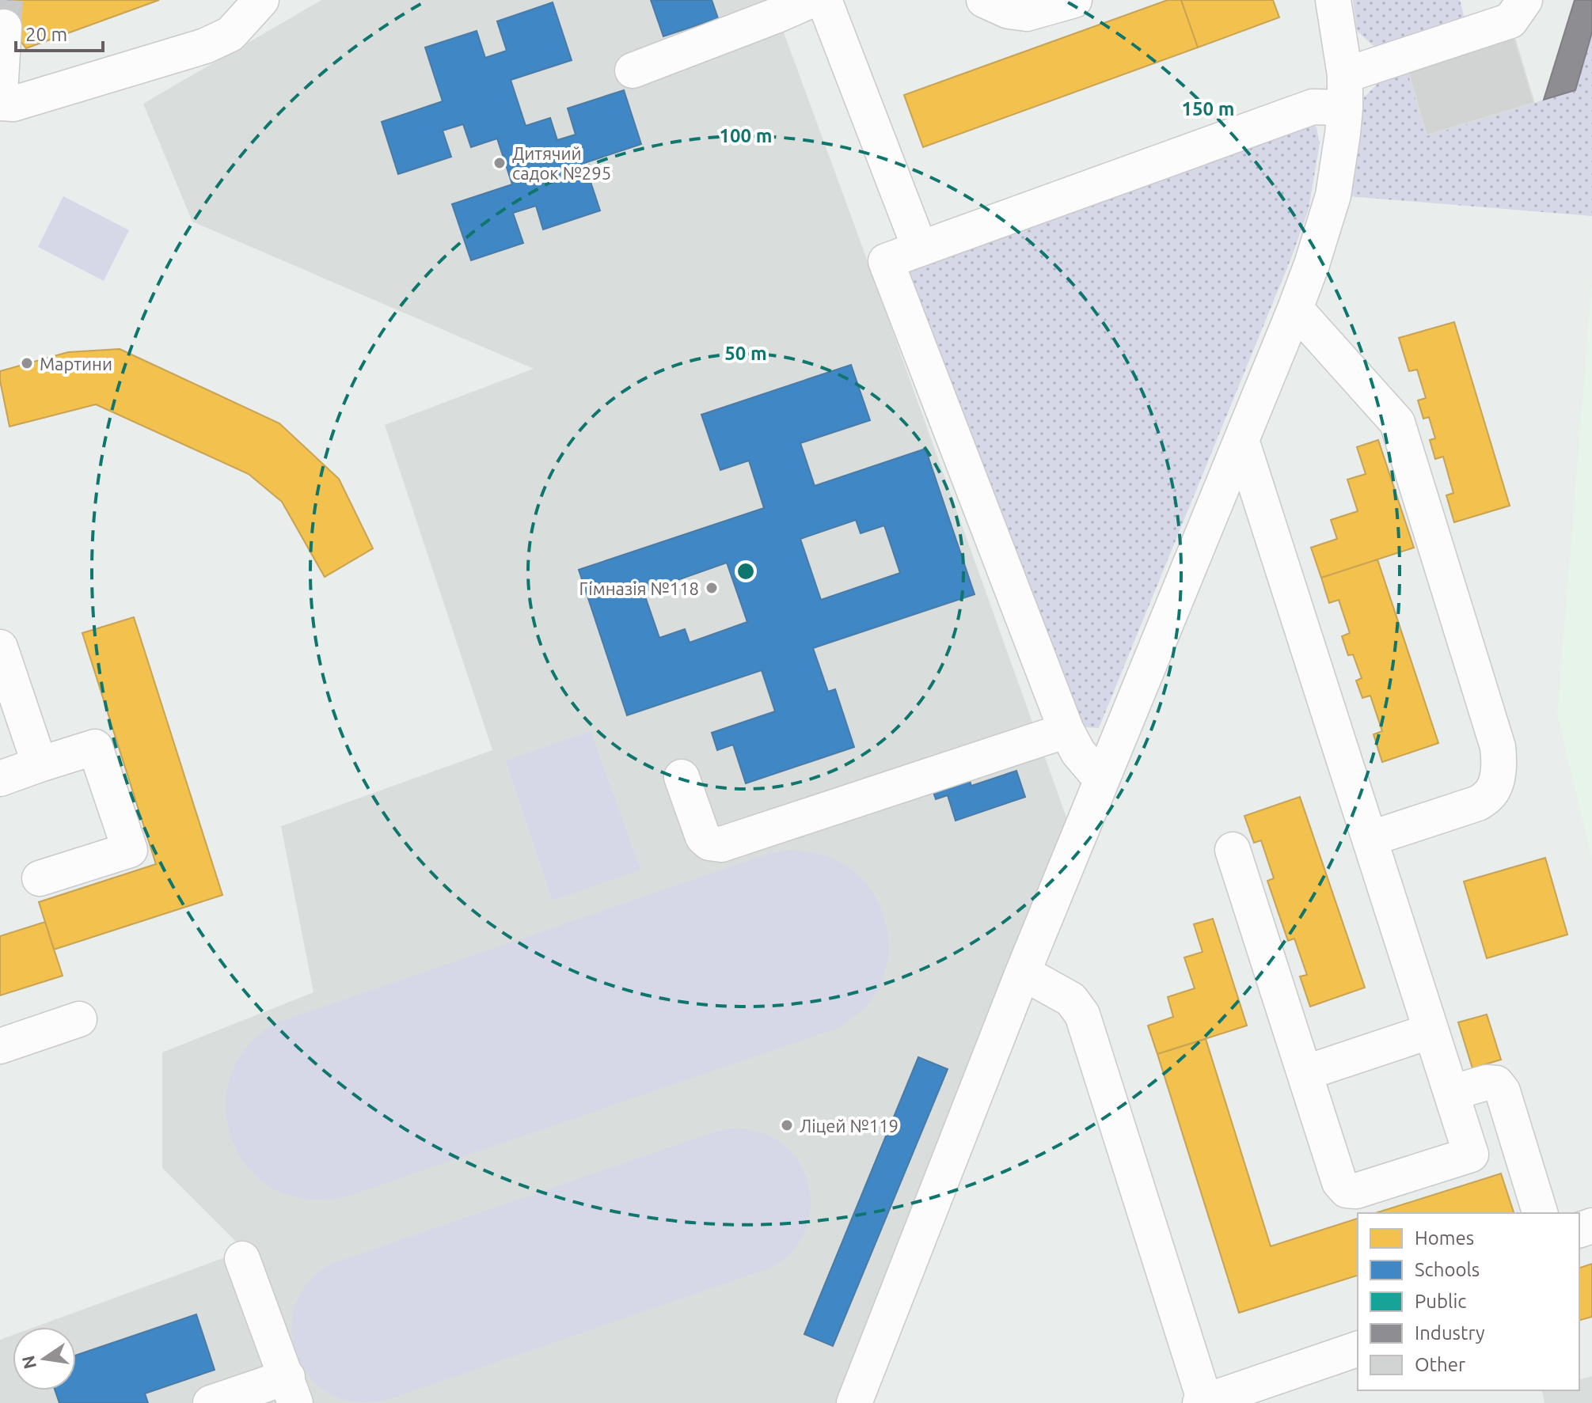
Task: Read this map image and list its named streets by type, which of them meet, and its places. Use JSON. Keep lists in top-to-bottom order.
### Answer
{
  "places": [
    "Дитячий садок №295",
    "Мартини",
    "Гімназія №118",
    "Ліцей №119"
  ],
  "legend": [
    "Homes",
    "Schools",
    "Public",
    "Industry",
    "Other"
  ],
  "scale_bar": "20 m",
  "north": "left",
  "rings": ["150 m", "100 m", "50 m"]
}
